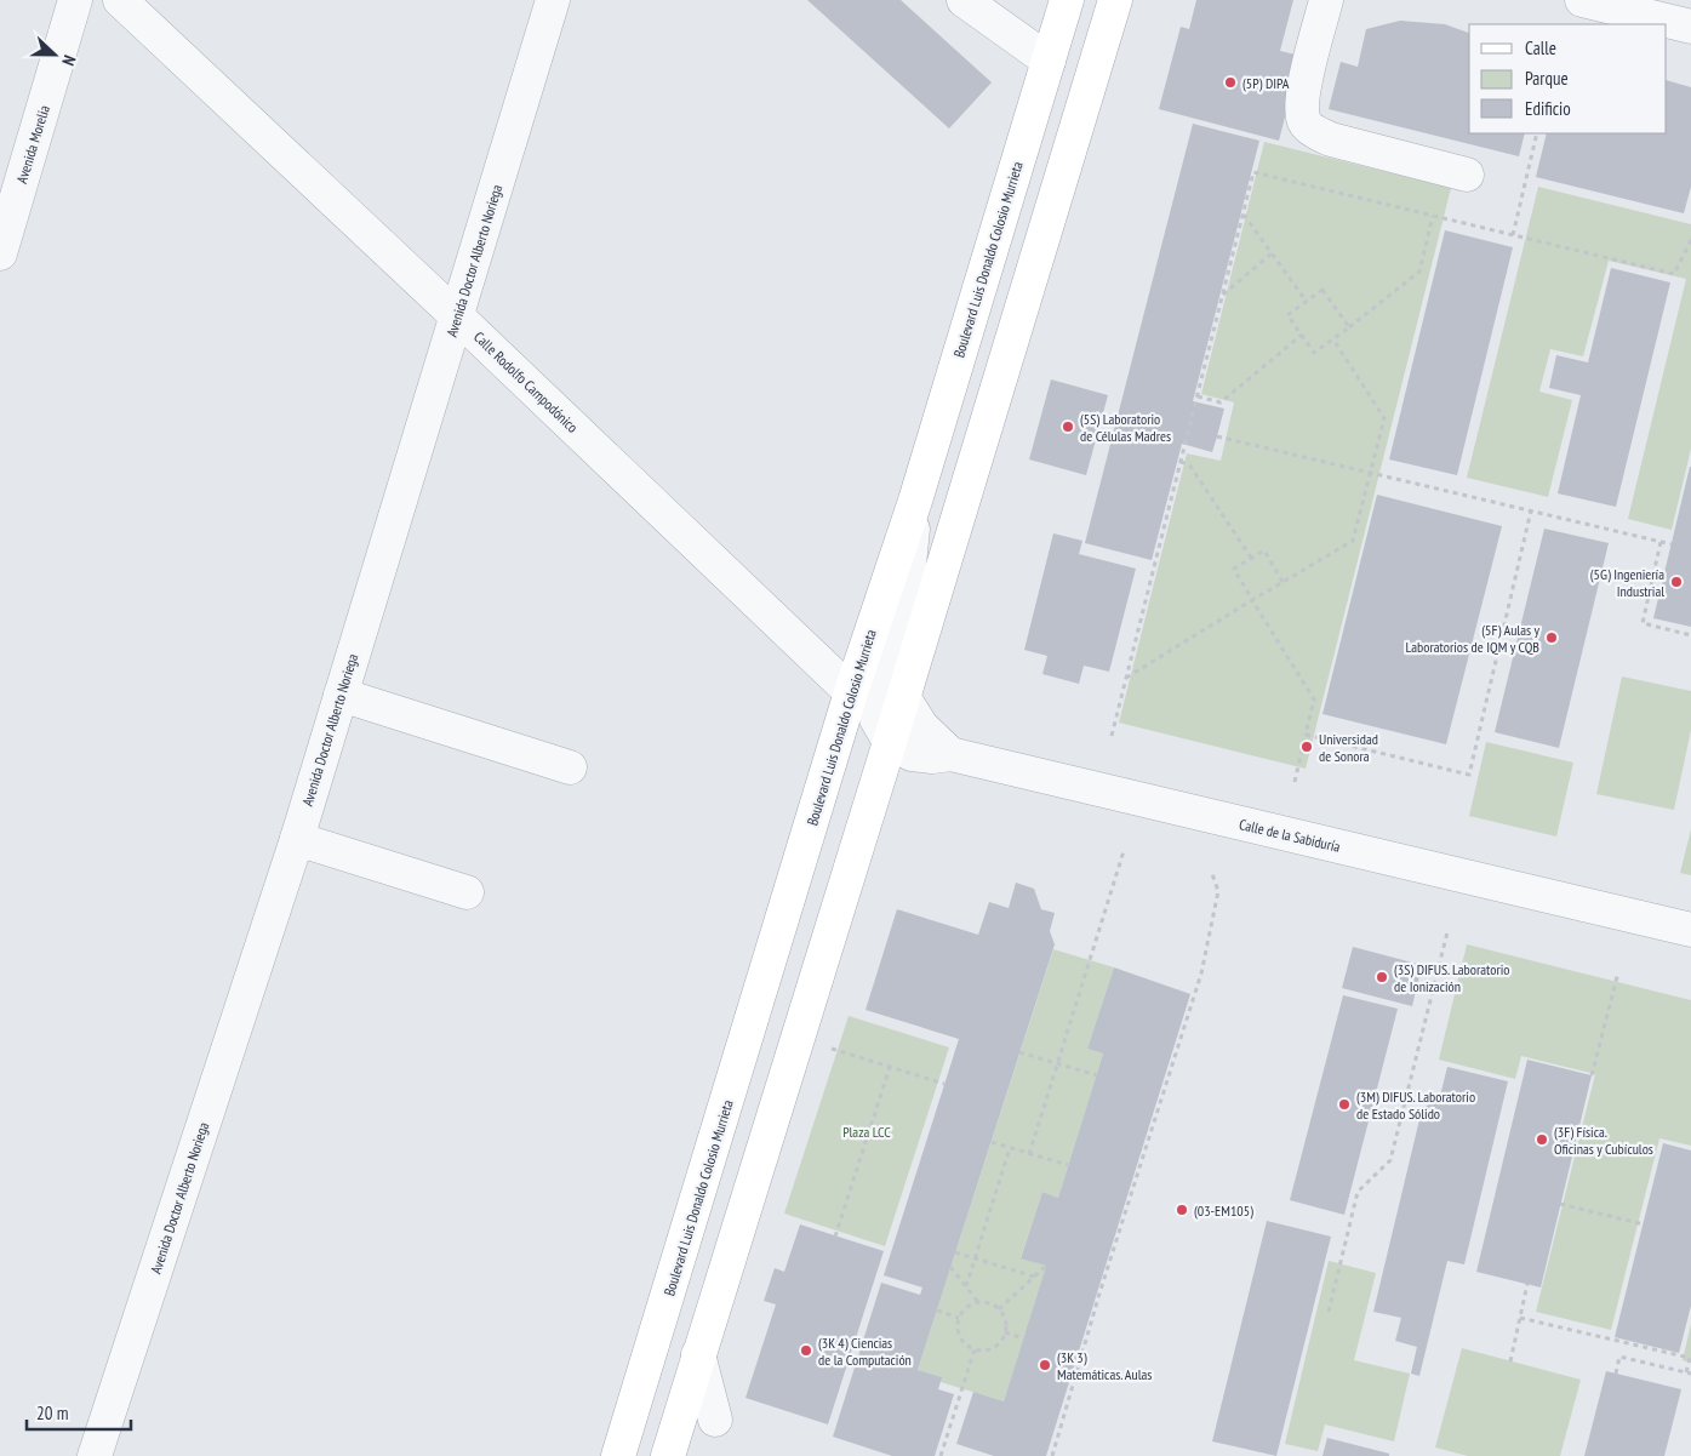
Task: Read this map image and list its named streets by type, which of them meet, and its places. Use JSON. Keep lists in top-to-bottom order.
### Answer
{
  "streets": {
    "main road": ["Boulevard Luis Donaldo Colosio Murrieta"],
    "street": [
      "Avenida Morelia",
      "Avenida Doctor Alberto Noriega",
      "Calle Rodolfo Campodónico",
      "Calle de la Sabiduría"
    ]
  },
  "crossings": [
    ["Boulevard Luis Donaldo Colosio Murrieta", "Calle Rodolfo Campodónico"],
    ["Avenida Doctor Alberto Noriega", "Calle Rodolfo Campodónico"]
  ],
  "parks": ["Plaza LCC"],
  "places": [
    "(5P) DIPA",
    "(5S) Laboratorio de Células Madres",
    "(5G) Ingeniería Industrial",
    "(5F) Aulas y Laboratorios de IQM y CQB",
    "Universidad de Sonora",
    "(3S) DIFUS. Laboratorio de Ionización",
    "(3M) DIFUS. Laboratorio de Estado Sólido",
    "(3F) Física. Oficinas y Cubículos",
    "(03-EM105)",
    "(3K 4) Ciencias de la Computación",
    "(3K 3) Matemáticas. Aulas"
  ],
  "legend": ["Calle", "Parque", "Edificio"],
  "scale_bar": "20 m",
  "north": "right"
}
